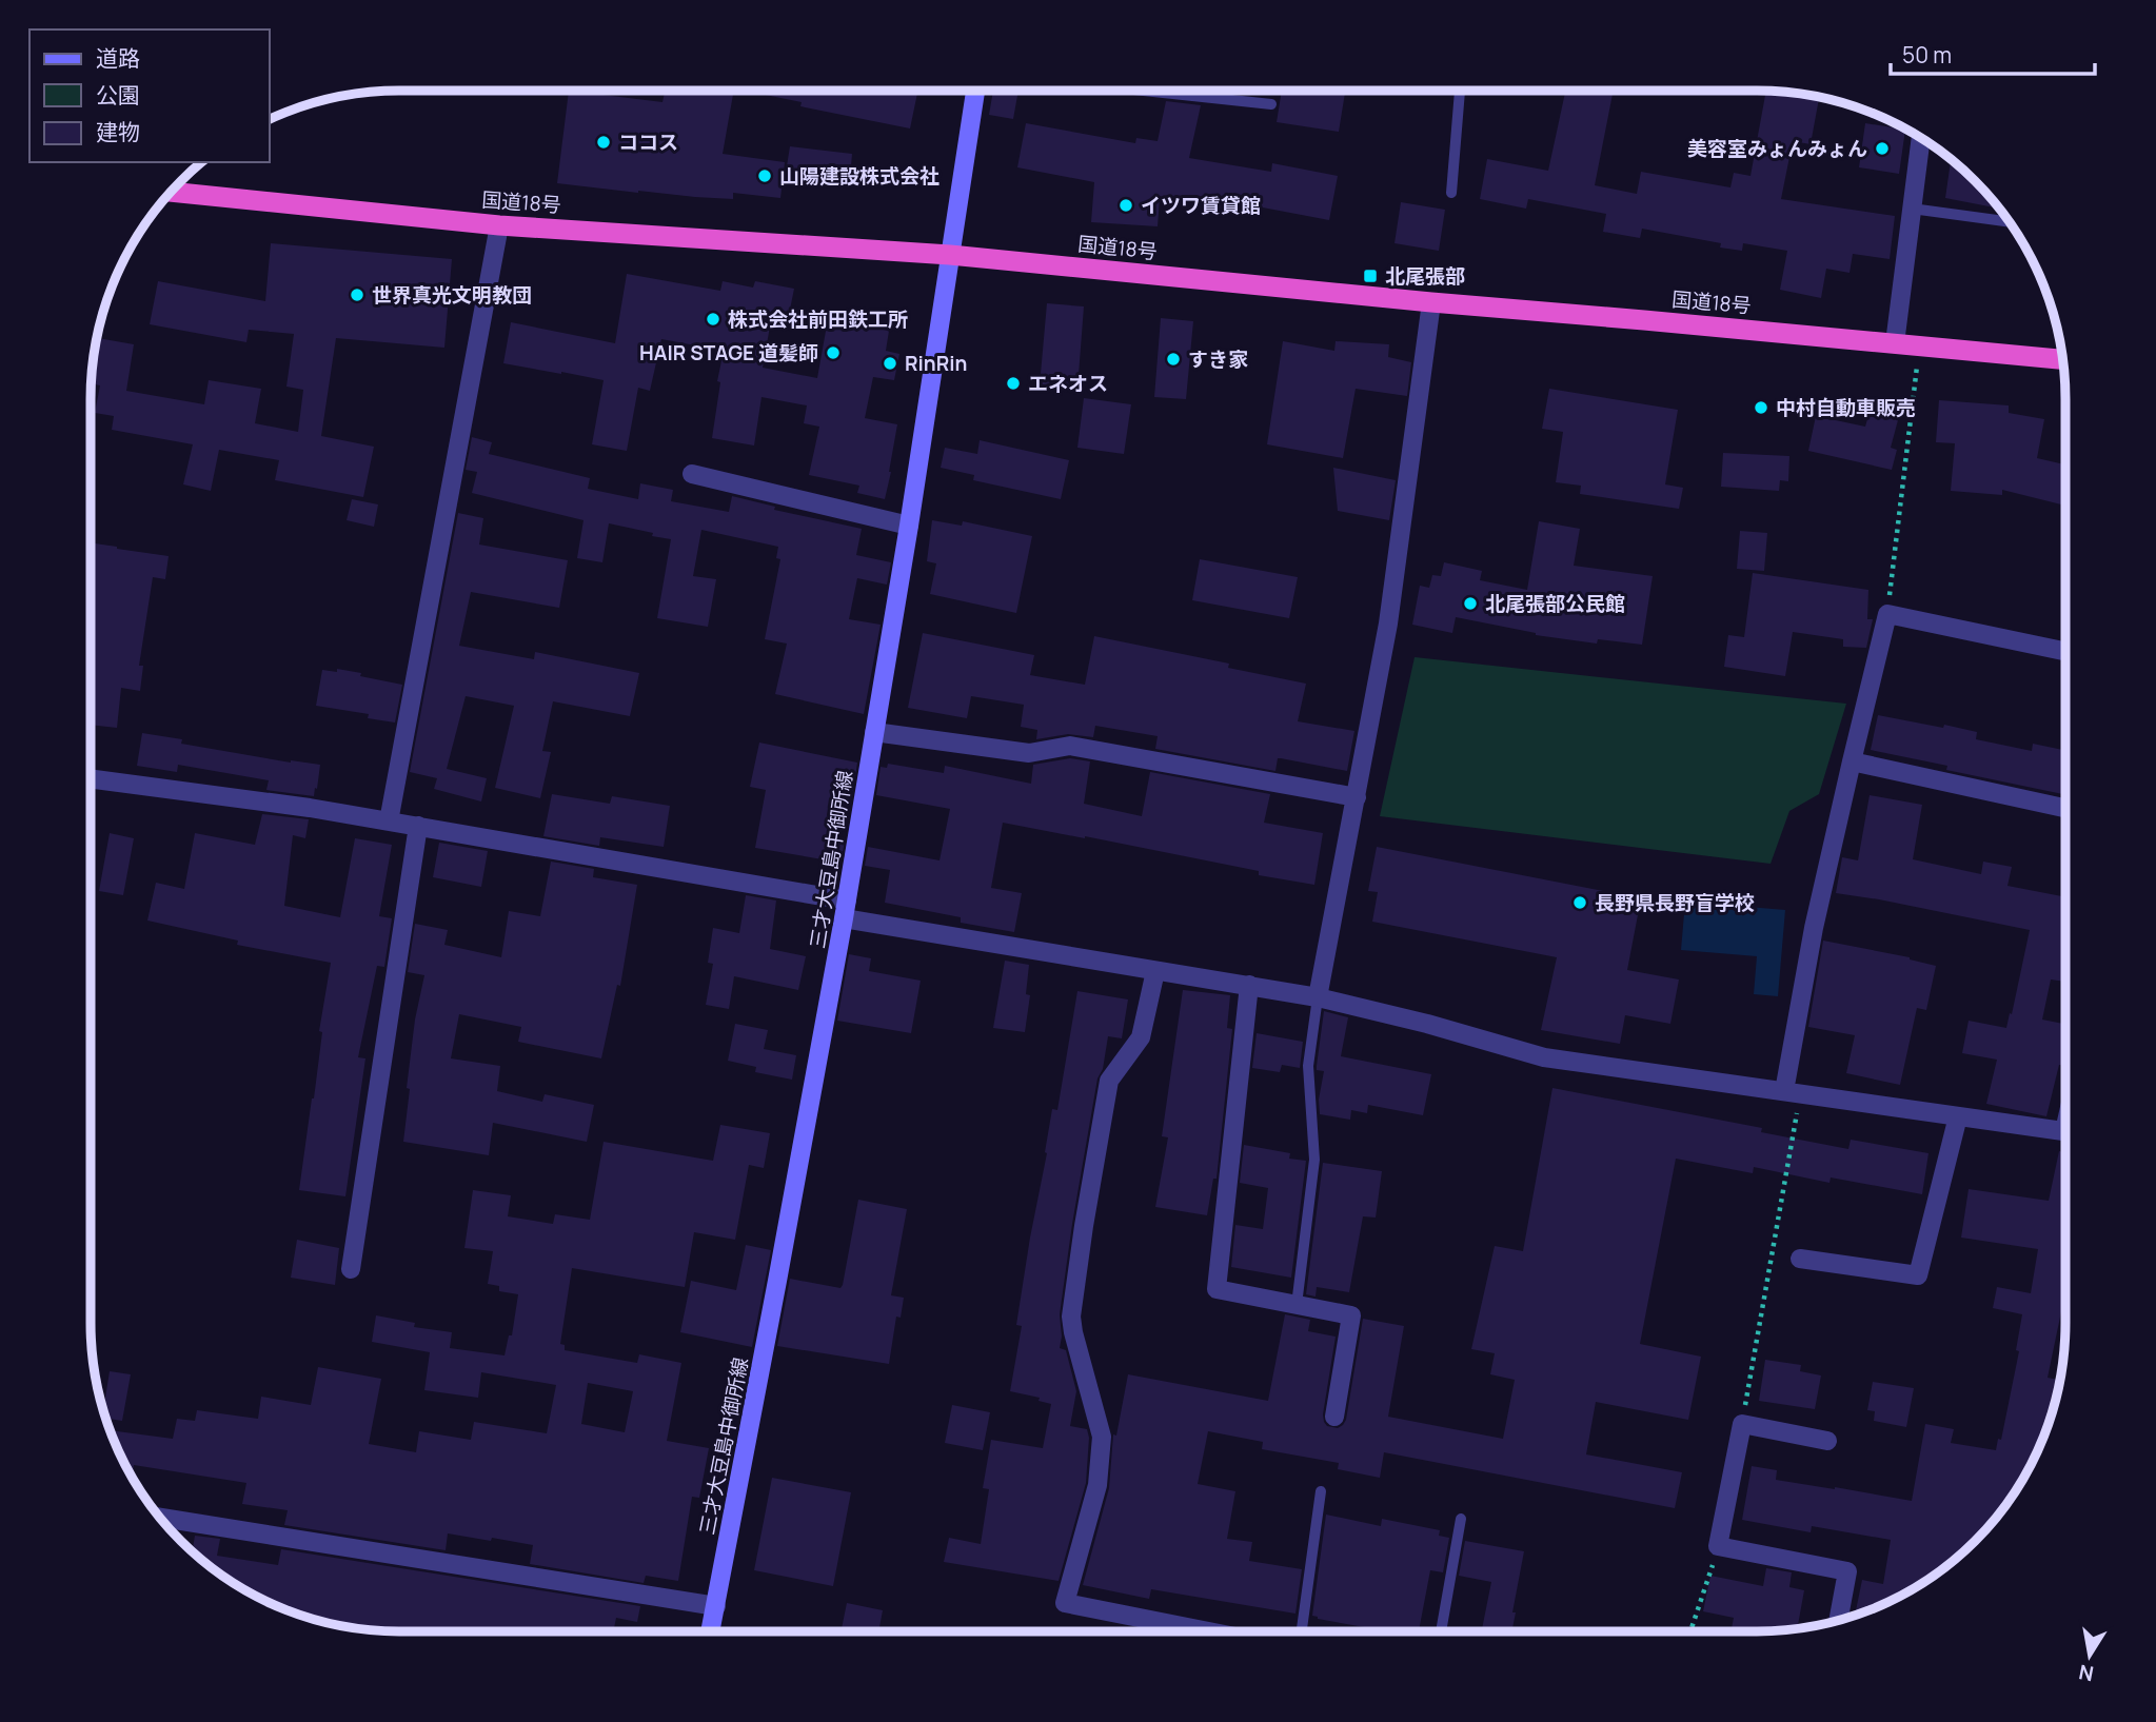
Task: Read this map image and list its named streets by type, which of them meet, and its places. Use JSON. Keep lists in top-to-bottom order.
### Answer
{
  "streets": {
    "highway": ["国道18号"],
    "main road": ["三才大豆島中御所線"]
  },
  "crossings": [
    ["国道18号", "三才大豆島中御所線"]
  ],
  "places": {
    "other": [
      "ココス",
      "美容室みょんみょん",
      "山陽建設株式会社",
      "イツワ賃貸館",
      "世界真光文明教団",
      "株式会社前田鉄工所",
      "HAIR STAGE 道髪師",
      "すき家",
      "RinRin",
      "エネオス",
      "中村自動車販売",
      "北尾張部公民館",
      "長野県長野盲学校"
    ],
    "transit": ["北尾張部"]
  },
  "legend": ["道路", "公園", "建物"],
  "scale_bar": "50 m",
  "north": "bottom"
}
